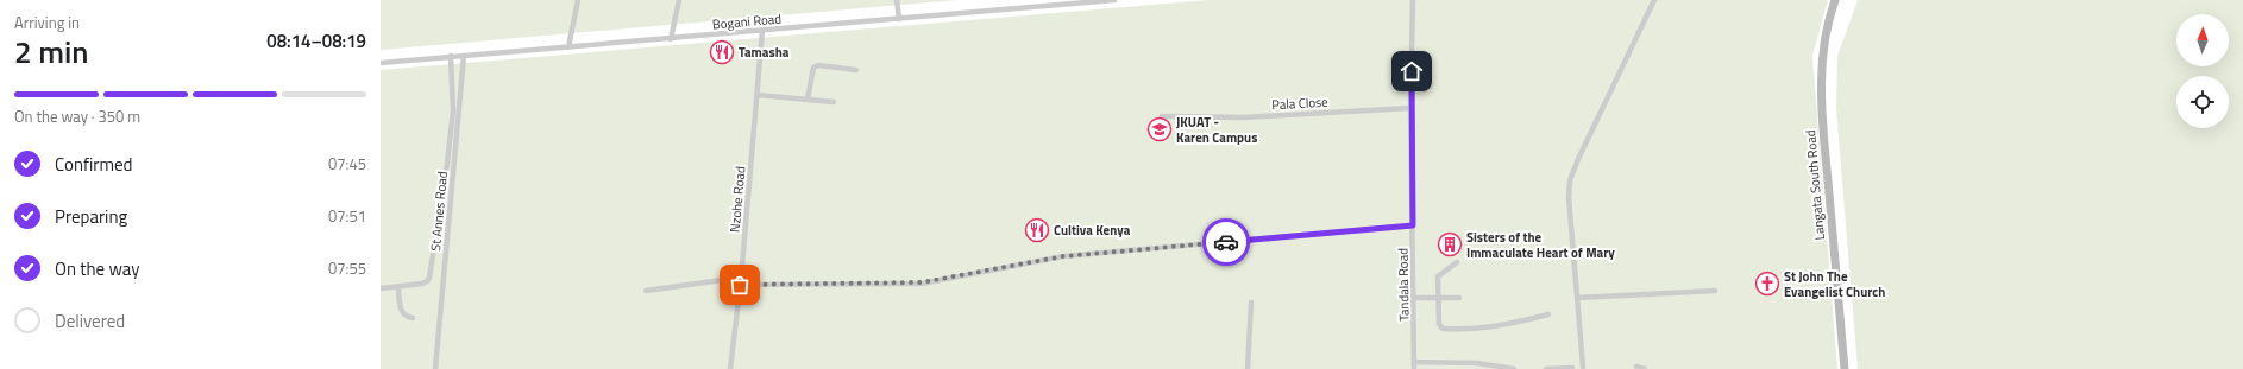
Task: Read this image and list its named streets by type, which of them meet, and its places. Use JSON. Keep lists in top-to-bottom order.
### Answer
{
  "streets": {
    "street": [
      "Bogani Road",
      "Pala Close",
      "Langata South Road",
      "Nzohe Road",
      "St Annes Road",
      "Tandala Road"
    ]
  },
  "crossings": [
    ["Bogani Road", "Nzohe Road"],
    ["Bogani Road", "St Annes Road"],
    ["Pala Close", "Tandala Road"]
  ],
  "places": {
    "restaurant": ["Tamasha", "Cultiva Kenya"],
    "school or university": ["JKUAT - Karen Campus"],
    "building": ["Sisters of the Immaculate Heart of Mary"],
    "church": ["St John The Evangelist Church"]
  },
  "north": "top",
  "page": {
    "heading": ["2 min", "Arriving in", "08:14–08:19"],
    "bar": "On the way · 350 m",
    "list": [
      ["Confirmed", "07:45"],
      ["Preparing", "07:51"],
      ["On the way", "07:55"],
      "Delivered"
    ]
  }
}
